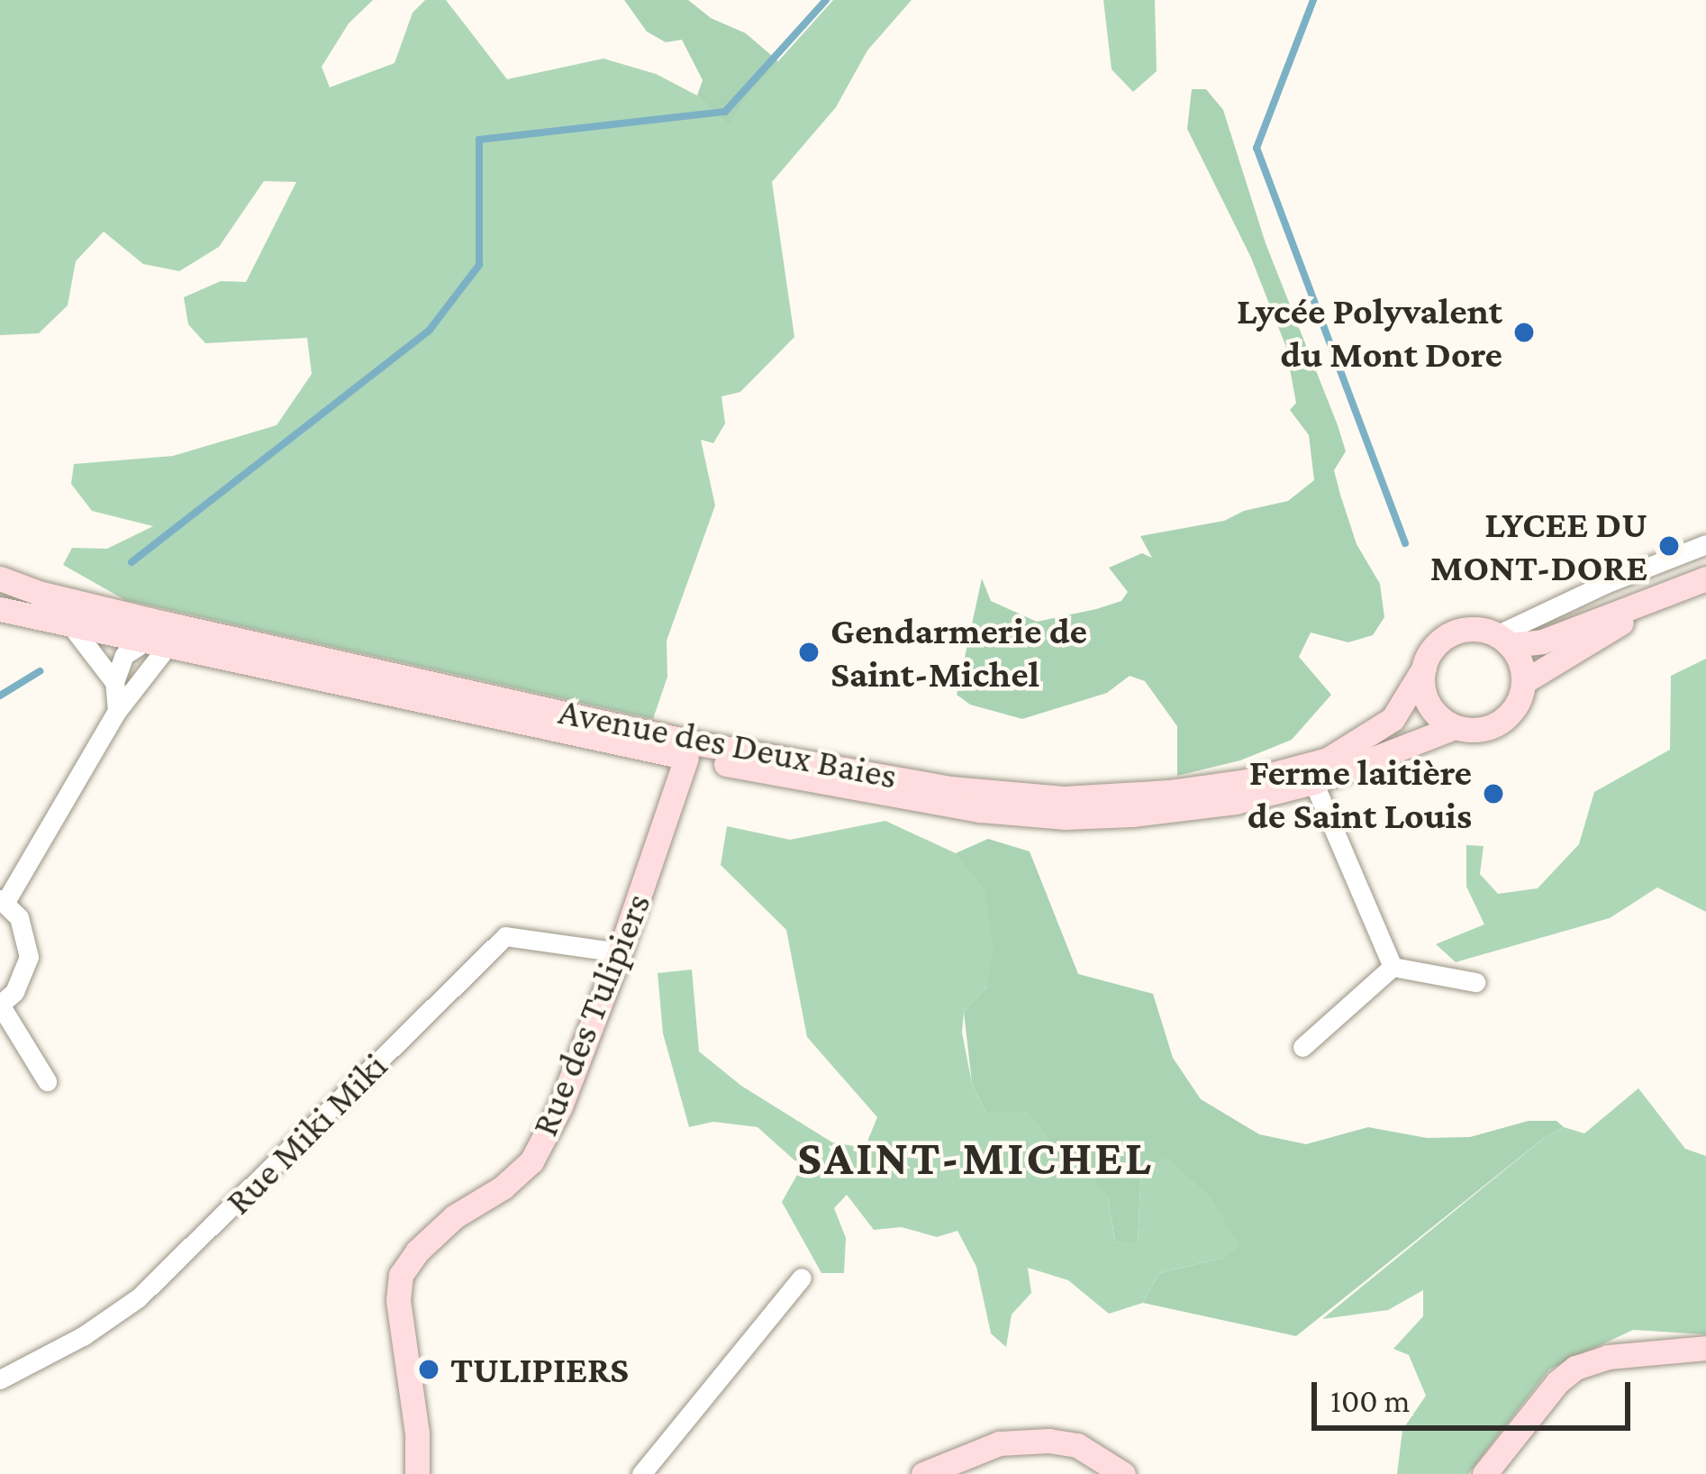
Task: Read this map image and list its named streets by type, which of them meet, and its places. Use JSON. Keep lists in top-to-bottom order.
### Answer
{
  "streets": {
    "main road": ["Avenue des Deux Baies", "Rue des Tulipiers"],
    "street": ["Rue Miki Miki"]
  },
  "crossings": [
    ["Avenue des Deux Baies", "Rue des Tulipiers"],
    ["Rue des Tulipiers", "Rue Miki Miki"]
  ],
  "districts": ["SAINT-MICHEL"],
  "places": [
    "Lycée Polyvalent du Mont Dore",
    "LYCEE DU MONT-DORE",
    "Gendarmerie de Saint-Michel",
    "Ferme laitière de Saint Louis",
    "TULIPIERS"
  ],
  "scale_bar": "100 m"
}
